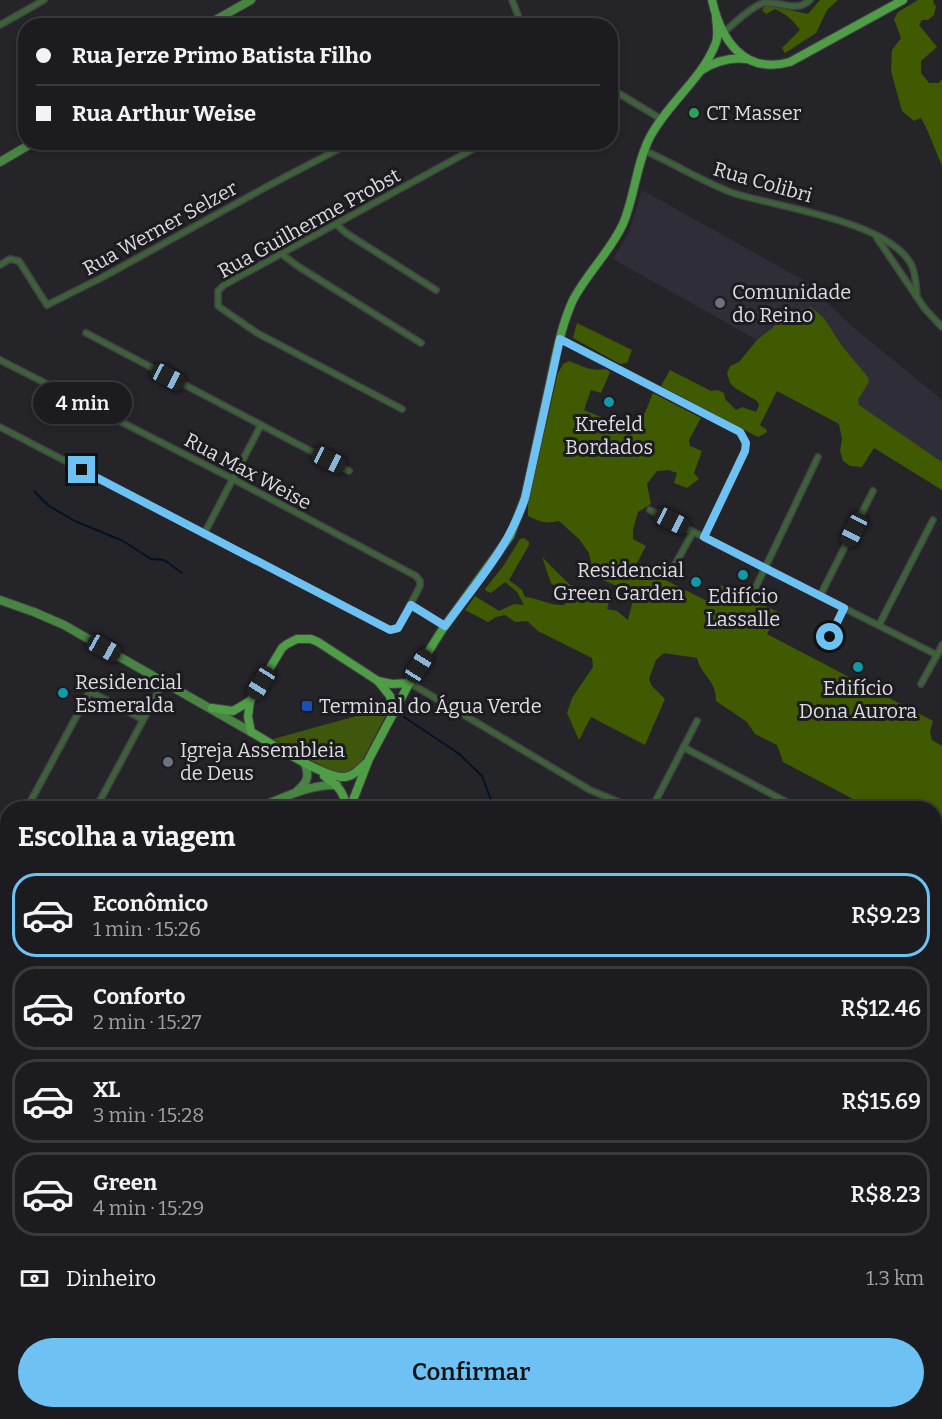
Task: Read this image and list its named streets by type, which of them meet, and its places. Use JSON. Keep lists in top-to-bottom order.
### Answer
{
  "streets": {
    "street": [
      "Rua Colibri",
      "Rua Guilherme Probst",
      "Rua Werner Selzer",
      "Rua Max Weise"
    ]
  },
  "places": {
    "other": [
      "CT Masser",
      "Comunidade do Reino",
      "Krefeld Bordados",
      "Edifício Lassalle",
      "Residencial Green Garden",
      "Edifício Dona Aurora",
      "Residencial Esmeralda",
      "Igreja Assembleia de Deus"
    ],
    "transit": ["Terminal do Água Verde"]
  },
  "page": {
    "banner": ["Rua Jerze Primo Batista Filho", "Rua Arthur Weise"],
    "bubble": "4 min",
    "heading": "Escolha a viagem",
    "list": [
      {
        "name": "Econômico",
        "note": "1 min · 15:26",
        "value": "R$9.23"
      },
      {
        "name": "Conforto",
        "note": "2 min · 15:27",
        "value": "R$12.46"
      },
      {
        "name": "XL",
        "note": "3 min · 15:28",
        "value": "R$15.69"
      },
      {
        "name": "Green",
        "note": "4 min · 15:29",
        "value": "R$8.23"
      }
    ],
    "pay": ["Dinheiro", "1.3 km"],
    "buttons": "Confirmar"
  }
}
